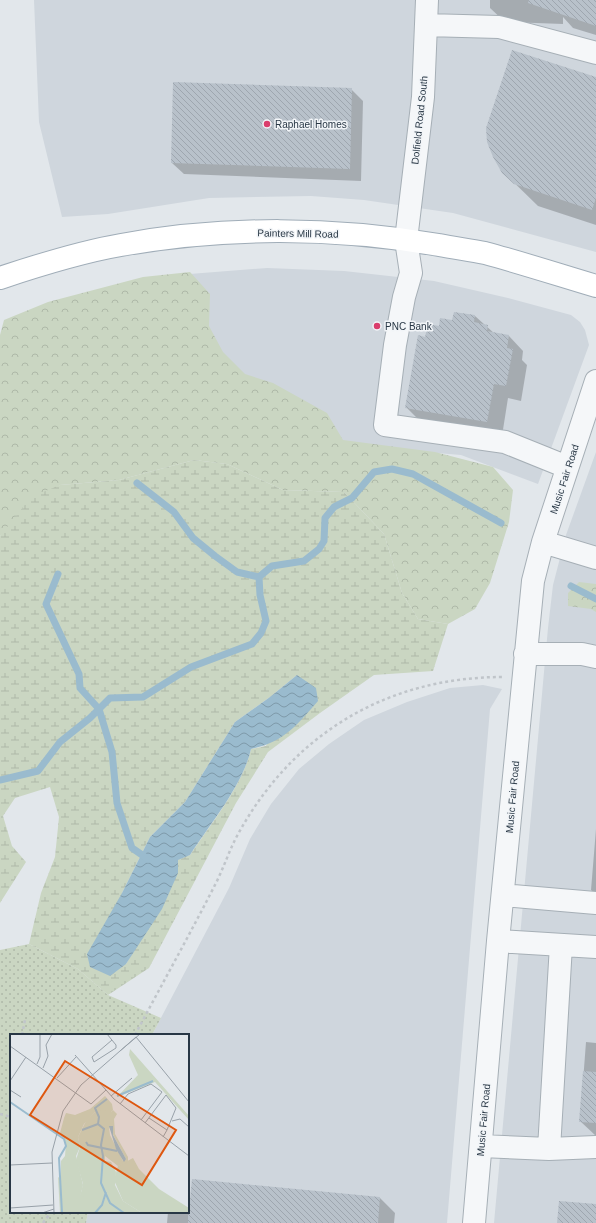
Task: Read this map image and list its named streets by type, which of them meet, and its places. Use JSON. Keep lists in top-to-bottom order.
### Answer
{
  "streets": {
    "main road": ["Painters Mill Road"],
    "street": ["Dolfield Road South", "Music Fair Road"]
  },
  "crossings": [
    ["Dolfield Road South", "Painters Mill Road"],
    ["Dolfield Road South", "Music Fair Road"]
  ],
  "places": ["Raphael Homes", "PNC Bank"]
}
